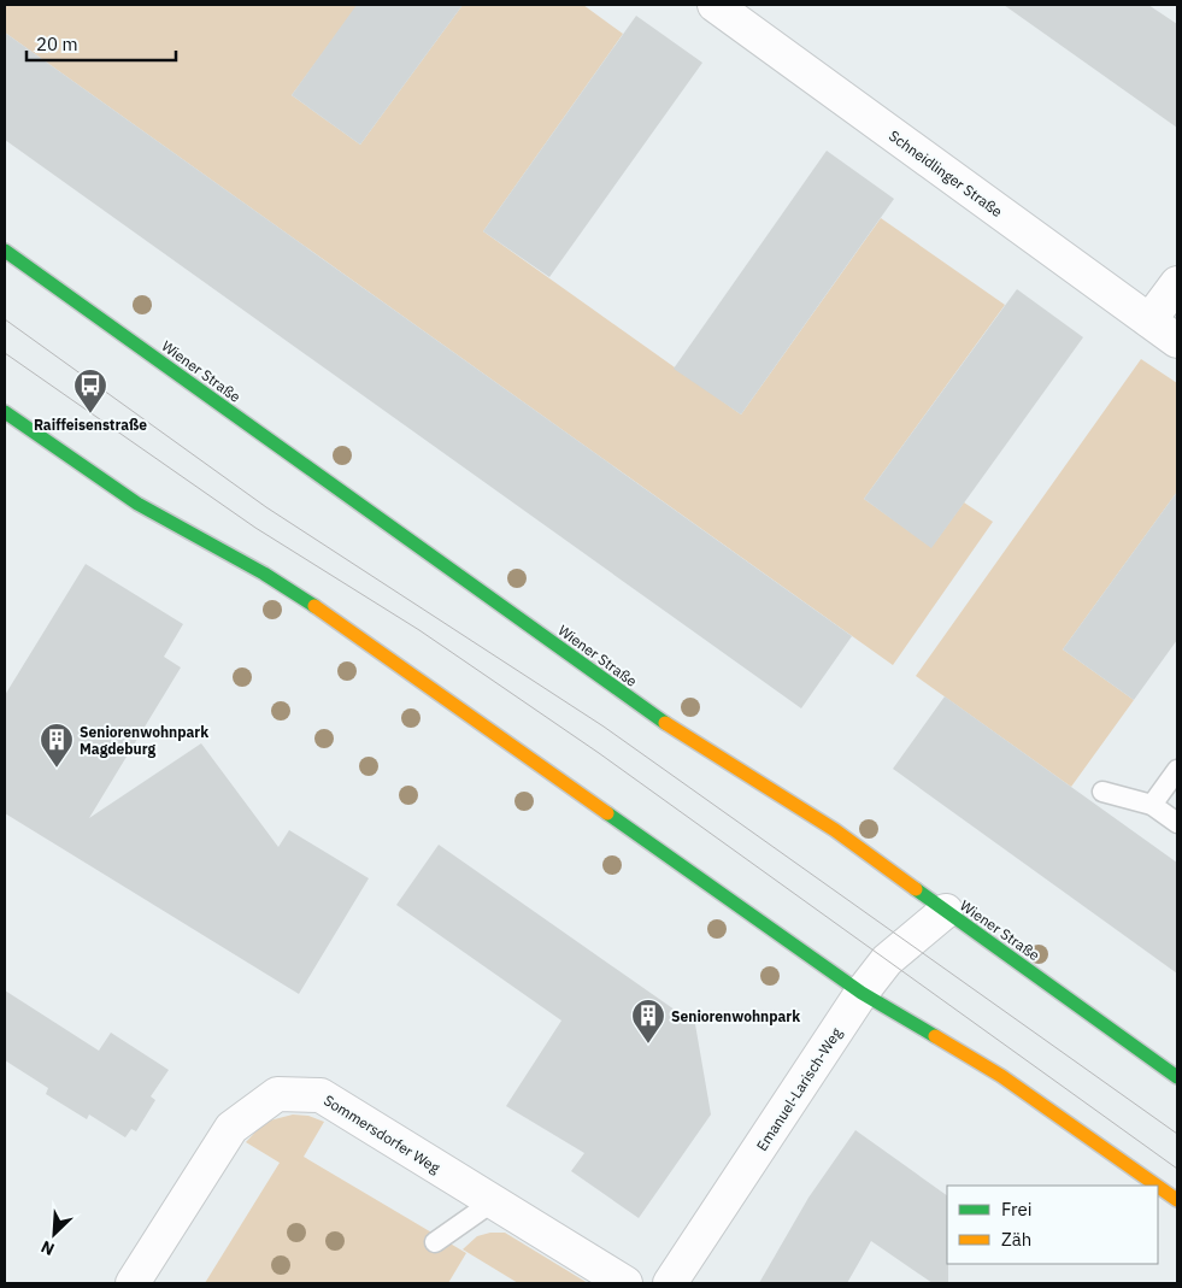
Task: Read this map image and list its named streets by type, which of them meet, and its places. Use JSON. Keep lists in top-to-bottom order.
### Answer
{
  "streets": {
    "main road": ["Wiener Straße"],
    "street": ["Schneidlinger Straße", "Emanuel-Larisch-Weg", "Sommersdorfer Weg"]
  },
  "crossings": [
    ["Wiener Straße", "Emanuel-Larisch-Weg"]
  ],
  "places": {
    "bus stop": ["Raiffeisenstraße"],
    "building": ["Seniorenwohnpark Magdeburg", "Seniorenwohnpark"]
  },
  "legend": ["Frei", "Zäh"],
  "scale_bar": "20 m",
  "north": "bottom left"
}
